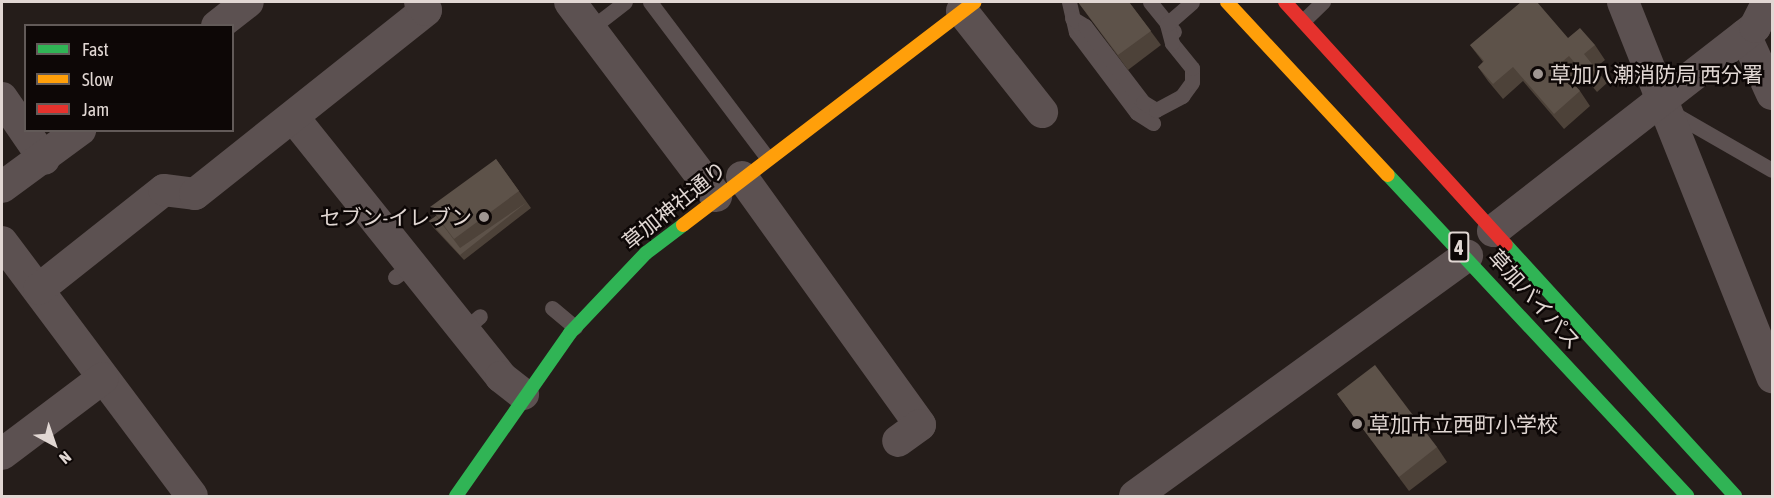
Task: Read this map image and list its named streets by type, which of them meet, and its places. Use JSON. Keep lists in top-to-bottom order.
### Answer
{
  "streets": {
    "main road": ["草加神社通り", "4", "草加バイパス"]
  },
  "places": ["草加八潮消防局 西分署", "セブン-イレブン", "草加市立西町小学校"],
  "legend": ["Fast", "Slow", "Jam"],
  "north": "bottom right"
}
